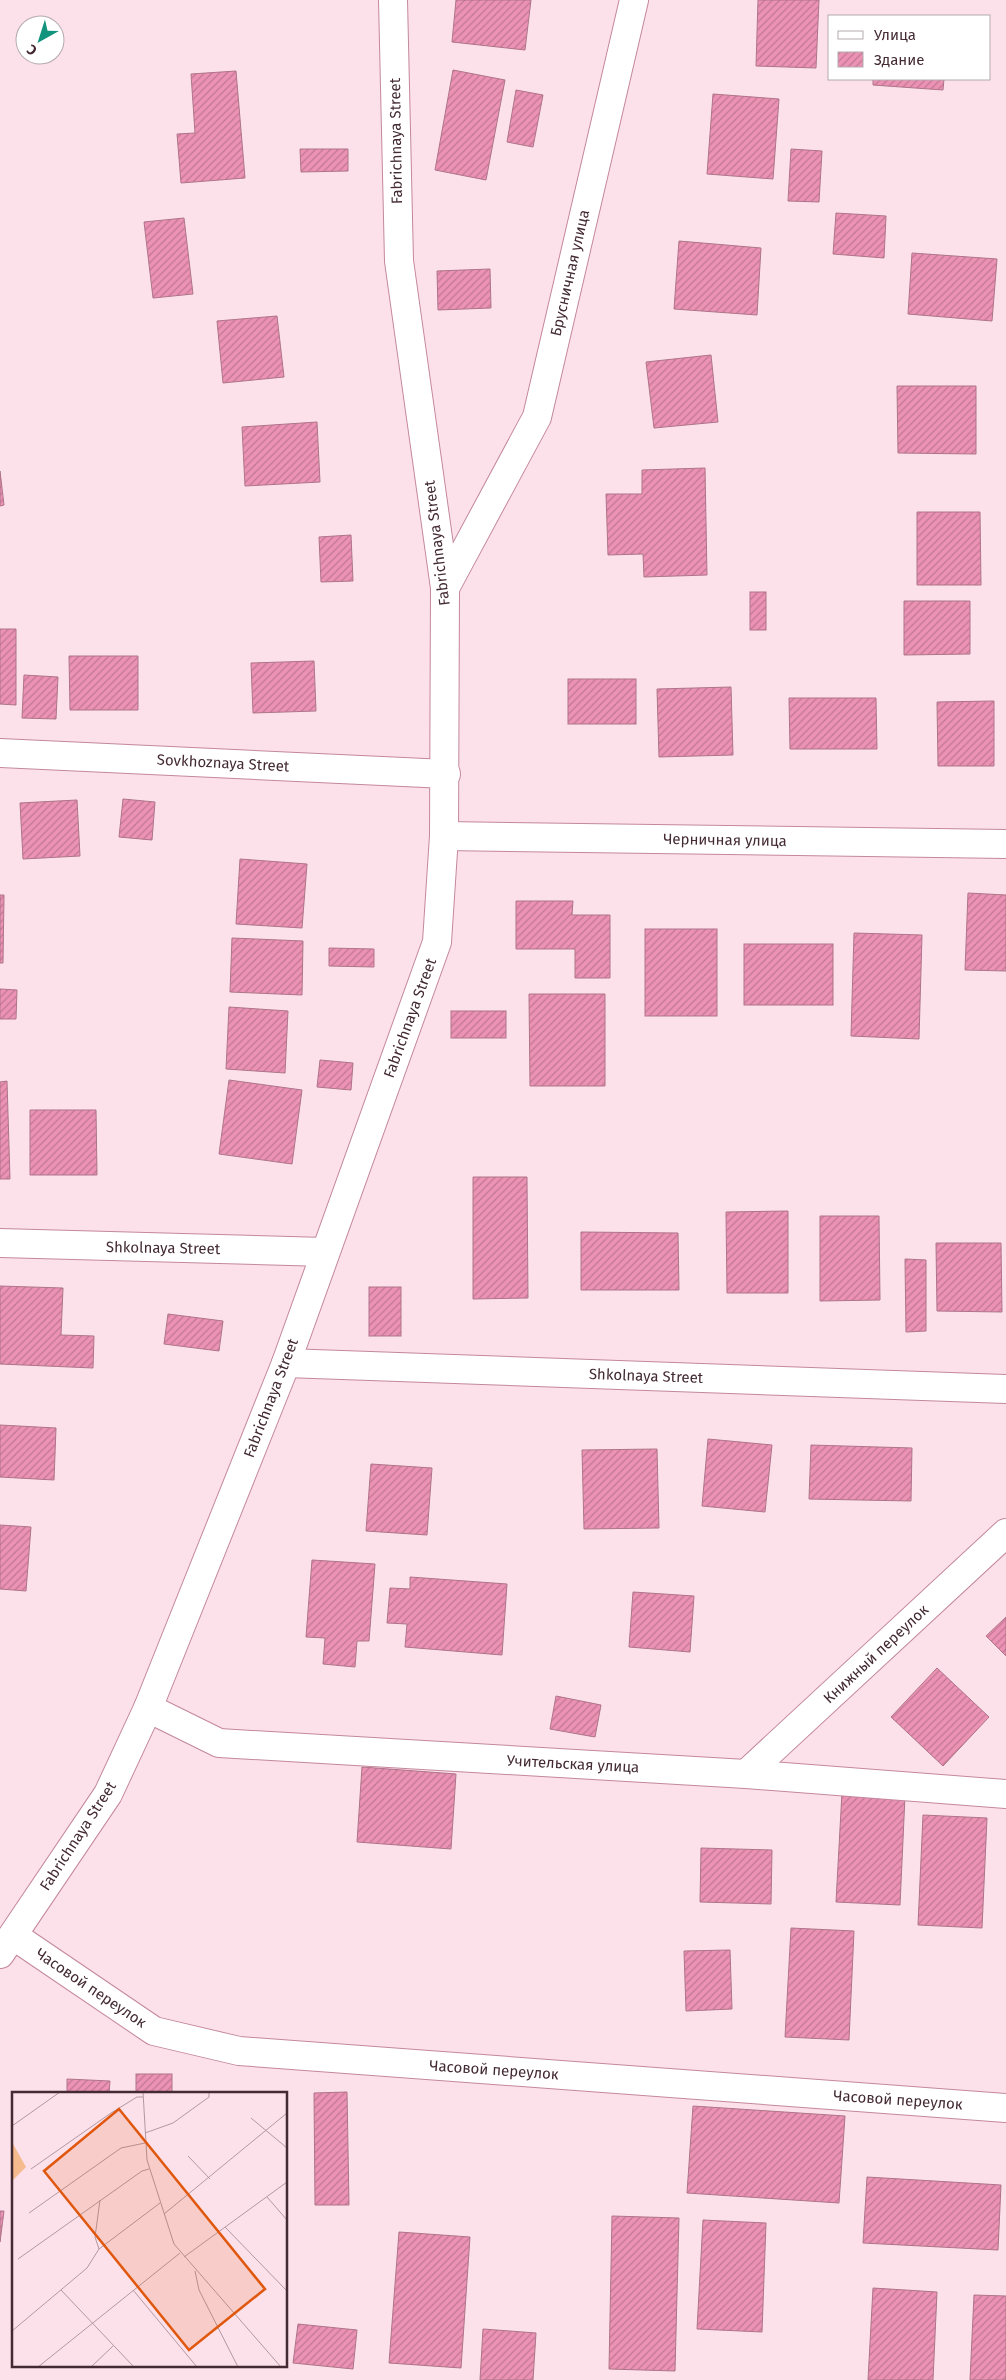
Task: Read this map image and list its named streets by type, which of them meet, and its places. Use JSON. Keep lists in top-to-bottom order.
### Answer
{
  "streets": {
    "street": [
      "Fabrichnaya Street",
      "Брусничная улица",
      "Sovkhoznaya Street",
      "Черничная улица",
      "Shkolnaya Street",
      "Книжный переулок",
      "Учительская улица",
      "Часовой переулок"
    ]
  },
  "crossings": [
    ["Fabrichnaya Street", "Брусничная улица"],
    ["Fabrichnaya Street", "Sovkhoznaya Street"],
    ["Fabrichnaya Street", "Черничная улица"],
    ["Fabrichnaya Street", "Shkolnaya Street"],
    ["Fabrichnaya Street", "Учительская улица"],
    ["Fabrichnaya Street", "Часовой переулок"],
    ["Книжный переулок", "Учительская улица"]
  ],
  "legend": ["Улица", "Здание"],
  "north": "bottom left"
}
